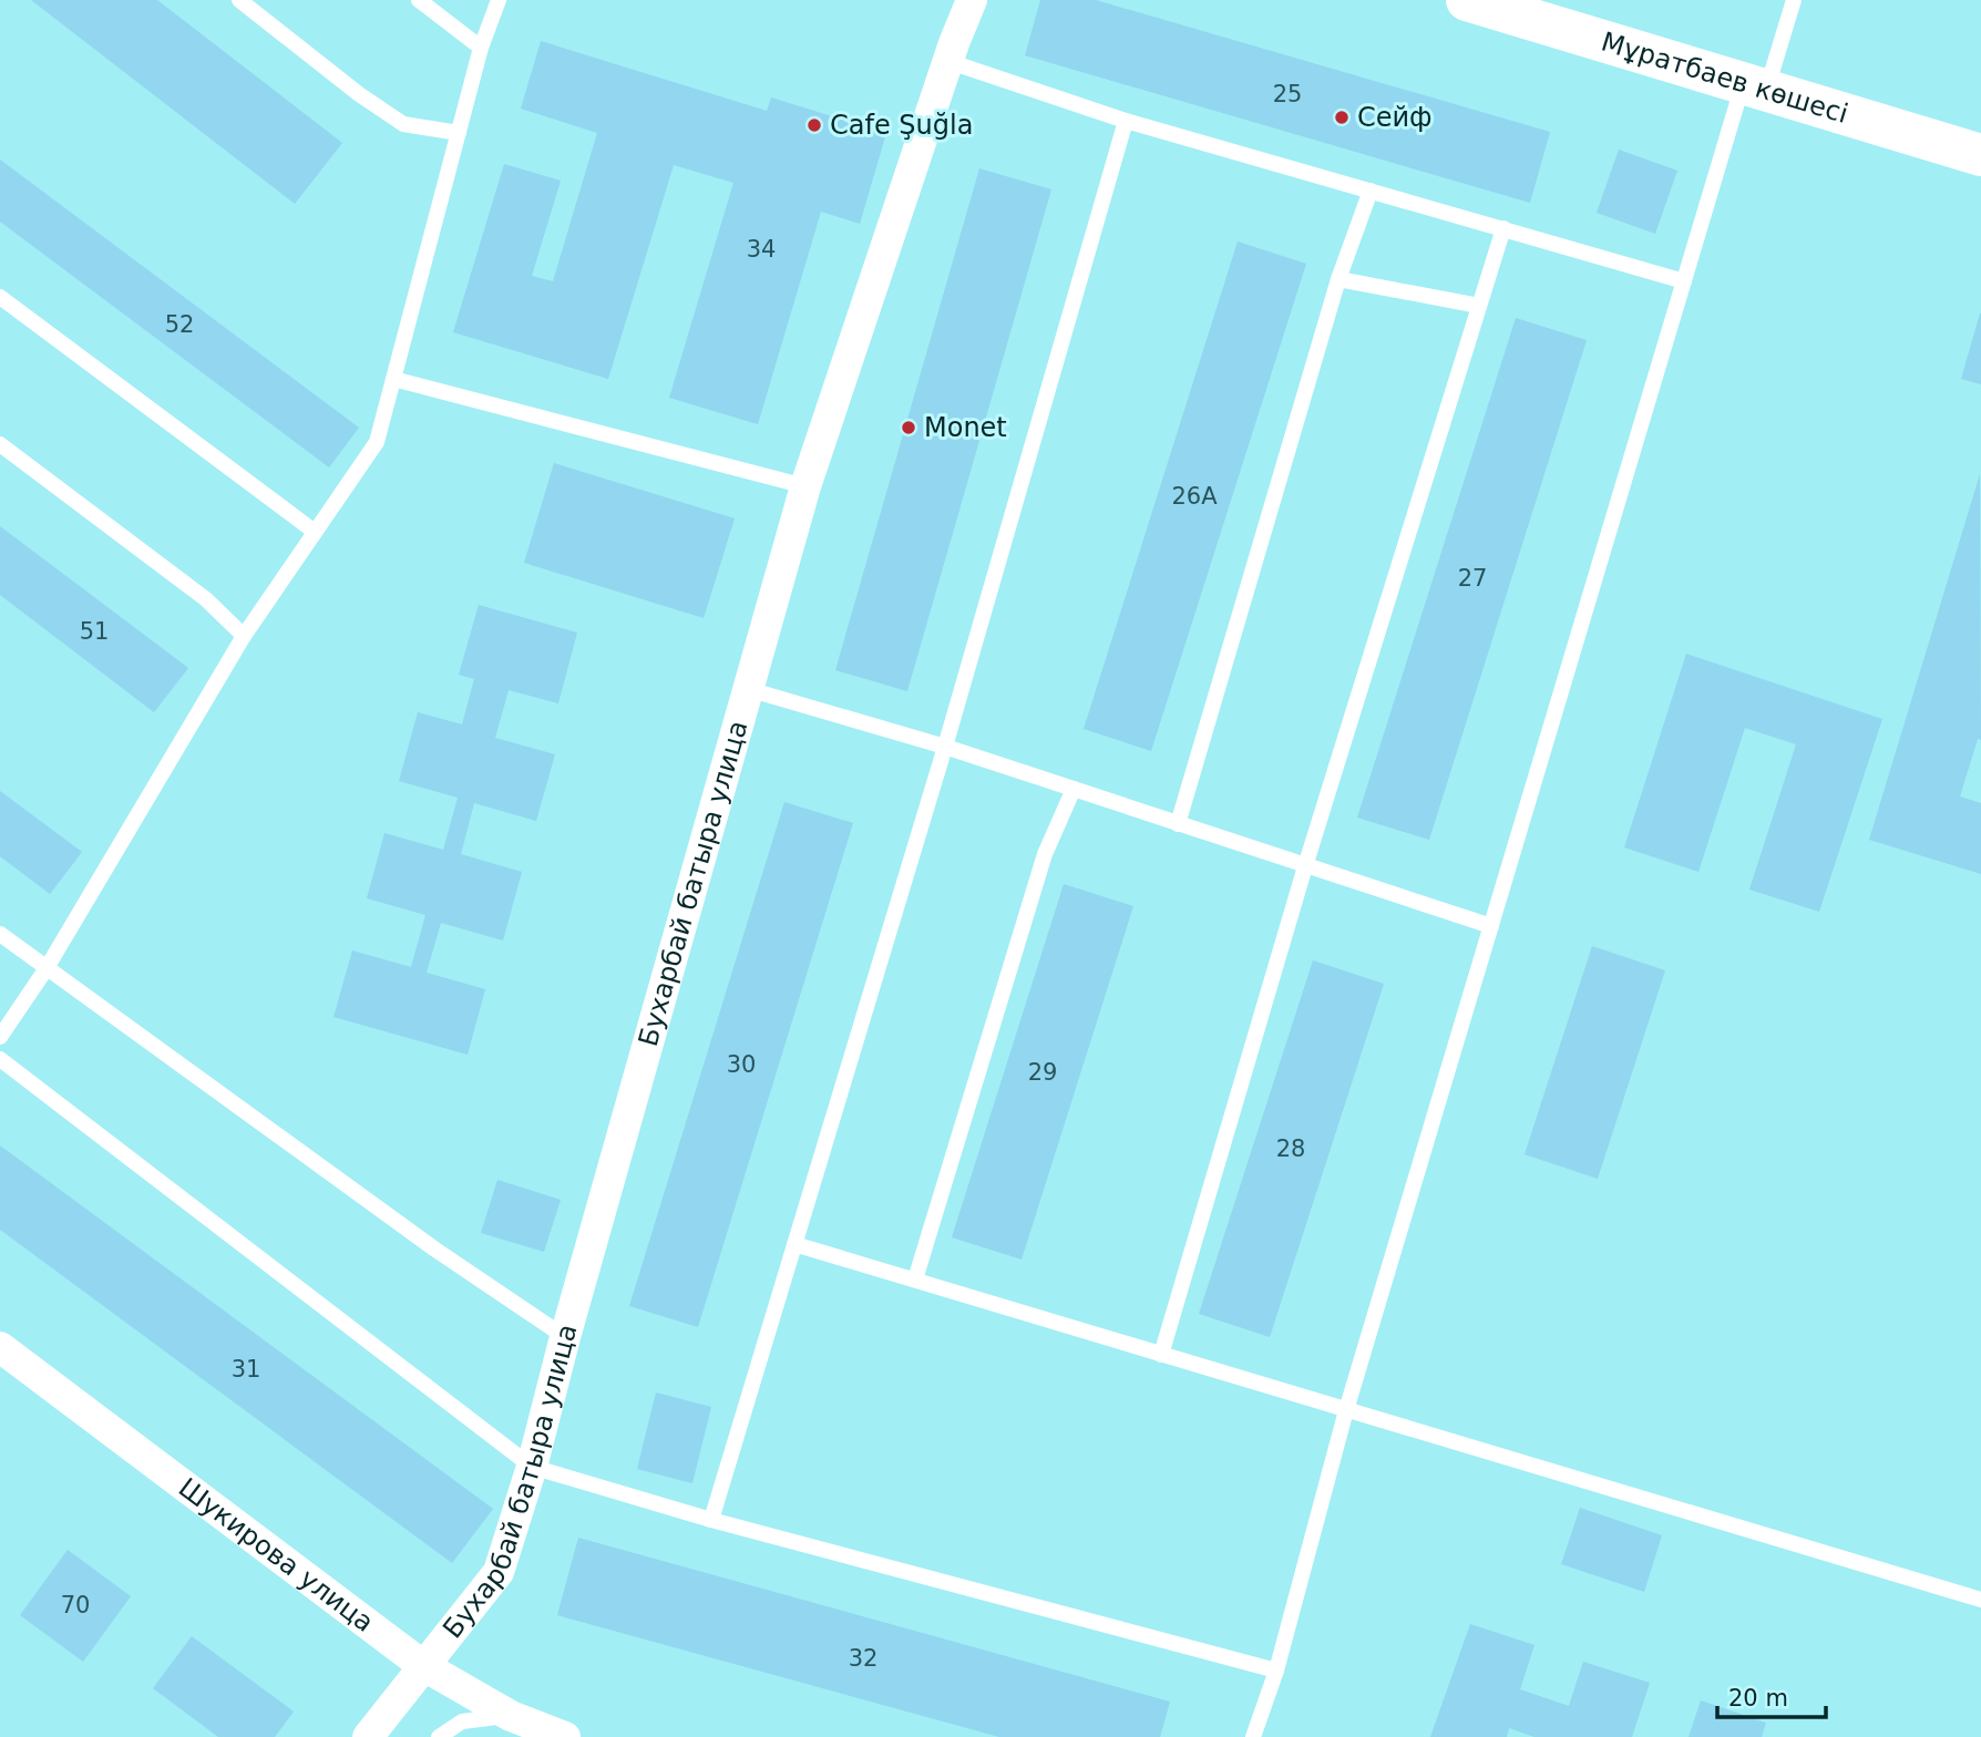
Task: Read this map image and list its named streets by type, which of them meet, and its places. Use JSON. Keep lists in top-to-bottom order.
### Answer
{
  "streets": {
    "street": ["Мұратбаев көшесі", "Бухарбай батыра улица", "Шукирова улица"]
  },
  "crossings": [
    ["Бухарбай батыра улица", "Шукирова улица"]
  ],
  "places": ["Сейф", "Cafe Şuğla", "Monet"],
  "house_numbers": [
    "25",
    "34",
    "52",
    "26А",
    "27",
    "51",
    "30",
    "29",
    "28",
    "31",
    "70",
    "32"
  ],
  "scale_bar": "20 m"
}
